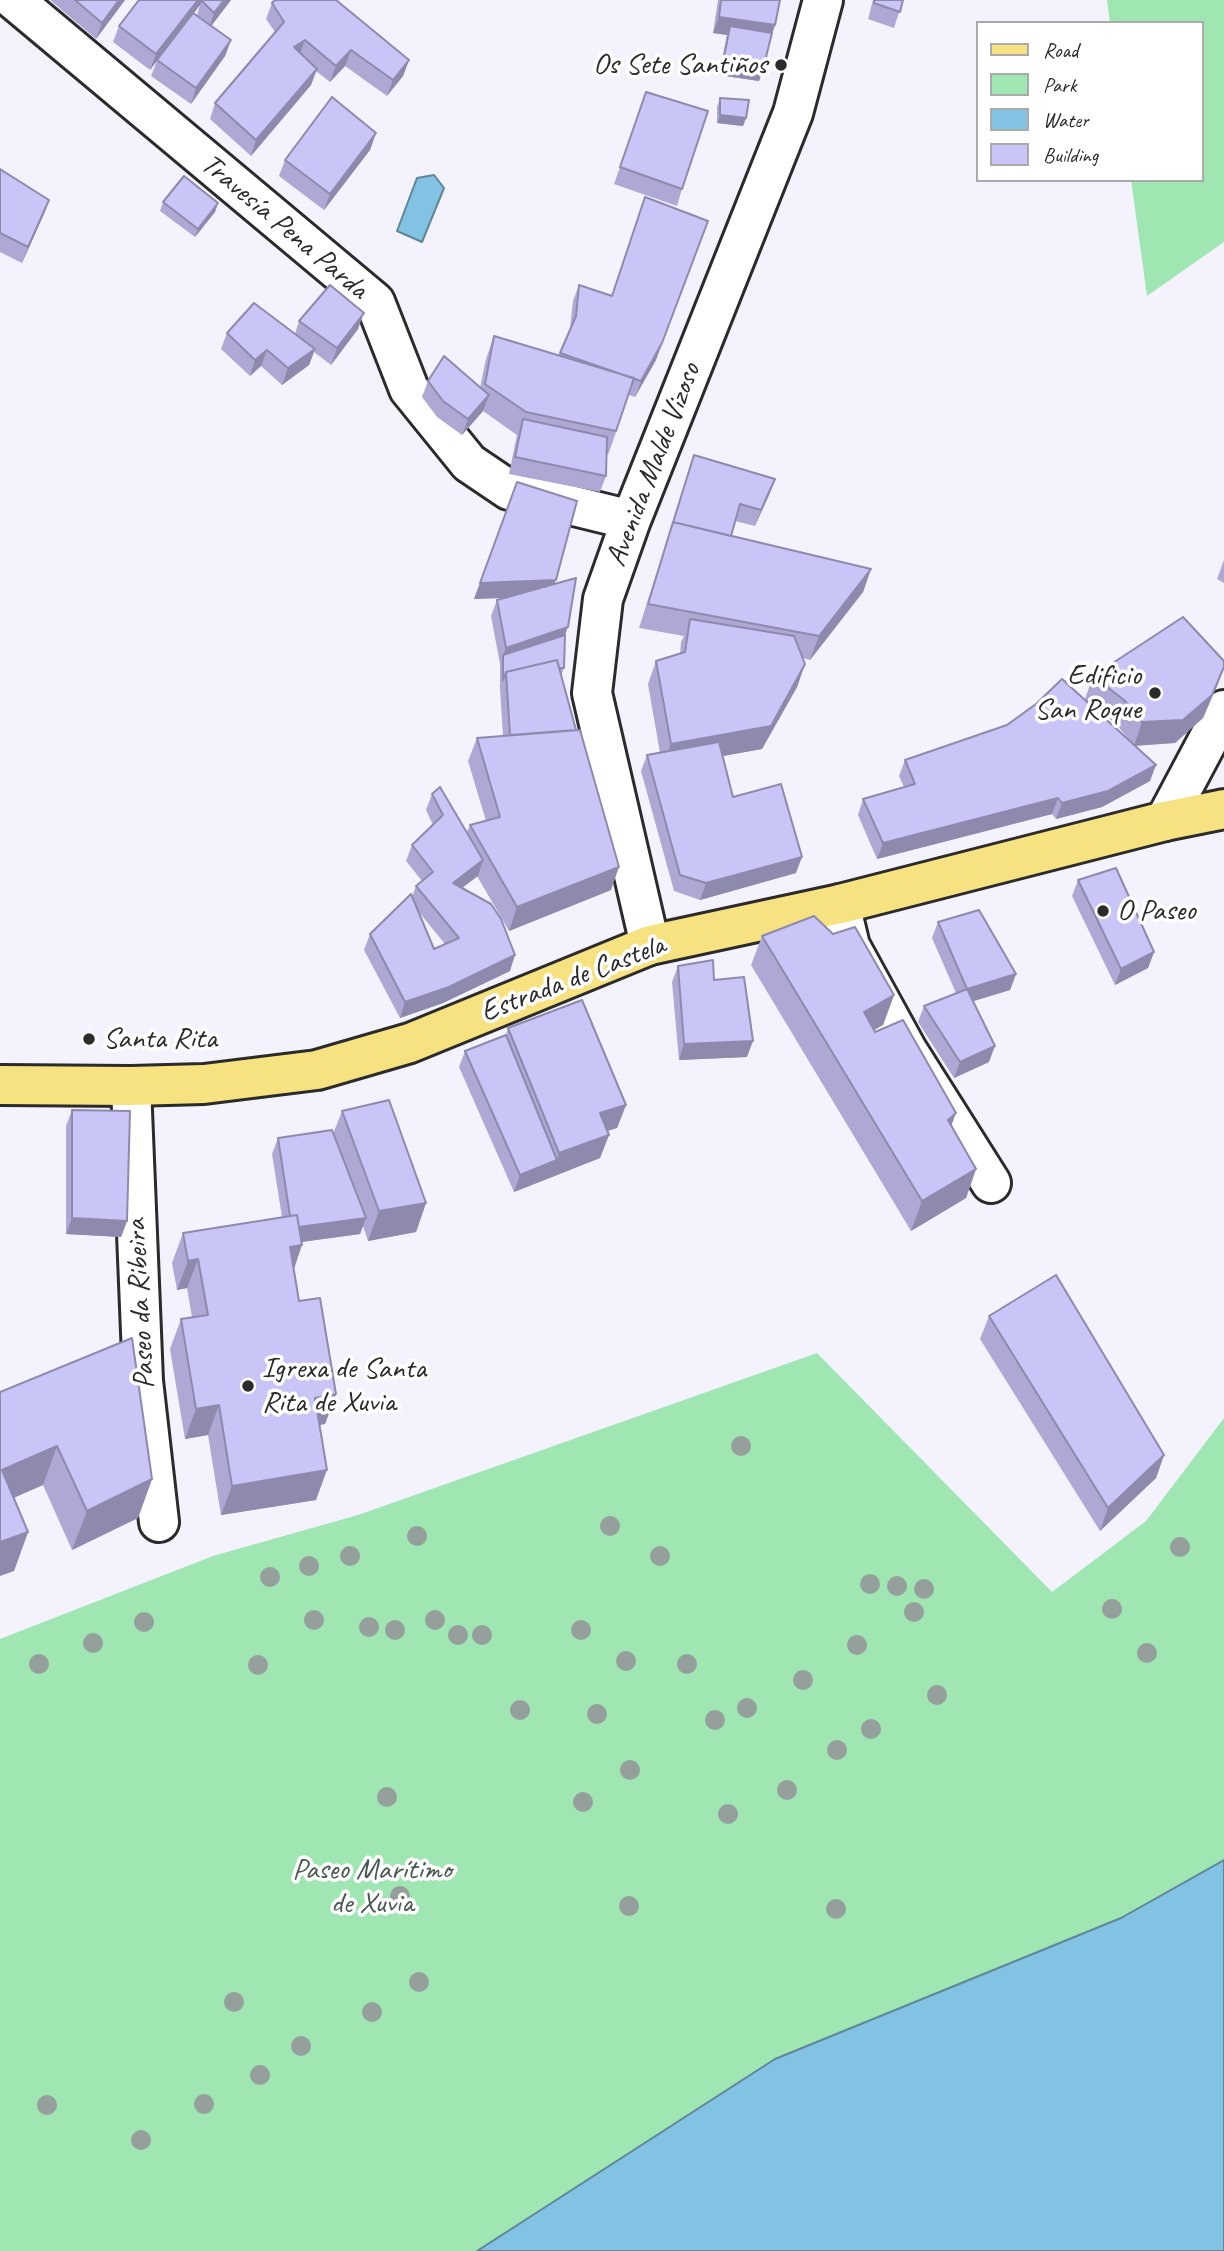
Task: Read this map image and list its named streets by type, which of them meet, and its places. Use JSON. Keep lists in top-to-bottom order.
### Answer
{
  "streets": {
    "main road": ["Estrada de Castela"],
    "street": ["Travesía Pena Parda", "Avenida Malde Vizoso", "Paseo da Ribeira"]
  },
  "crossings": [
    ["Travesía Pena Parda", "Avenida Malde Vizoso"],
    ["Avenida Malde Vizoso", "Estrada de Castela"],
    ["Estrada de Castela", "Paseo da Ribeira"]
  ],
  "parks": ["Paseo Marítimo de Xuvia"],
  "places": [
    "Os Sete Santiños",
    "Edificio San Roque",
    "O Paseo",
    "Santa Rita",
    "Igrexa de Santa Rita de Xuvia"
  ],
  "legend": [
    "Road",
    "Park",
    "Water",
    "Building"
  ]
}
